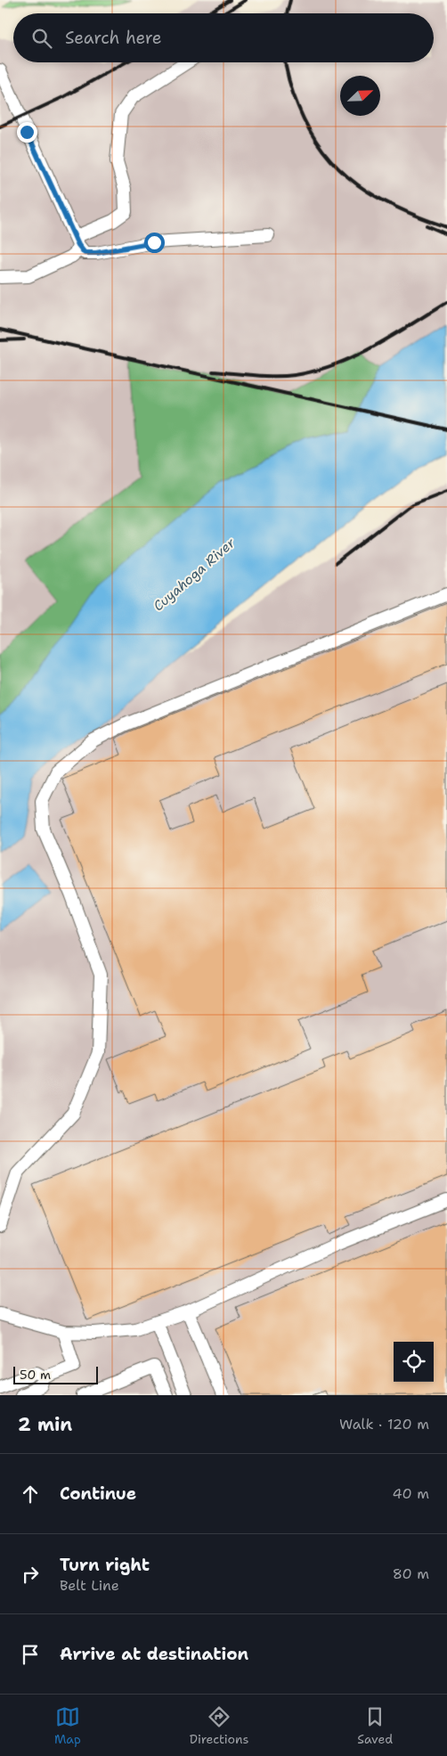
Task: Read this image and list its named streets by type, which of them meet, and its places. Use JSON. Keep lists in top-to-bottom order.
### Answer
{
  "water": ["Cuyahoga River"],
  "scale_bar": "50 m",
  "north": "top right",
  "page": {
    "search": "Search here",
    "scale": "50 m",
    "heading": ["2 min", "Walk · 120 m"],
    "list": [
      ["Continue", "40 m"],
      ["Turn right", "Belt Line", "80 m"],
      "Arrive at destination"
    ],
    "nav": ["Map", "Directions", "Saved"]
  }
}
